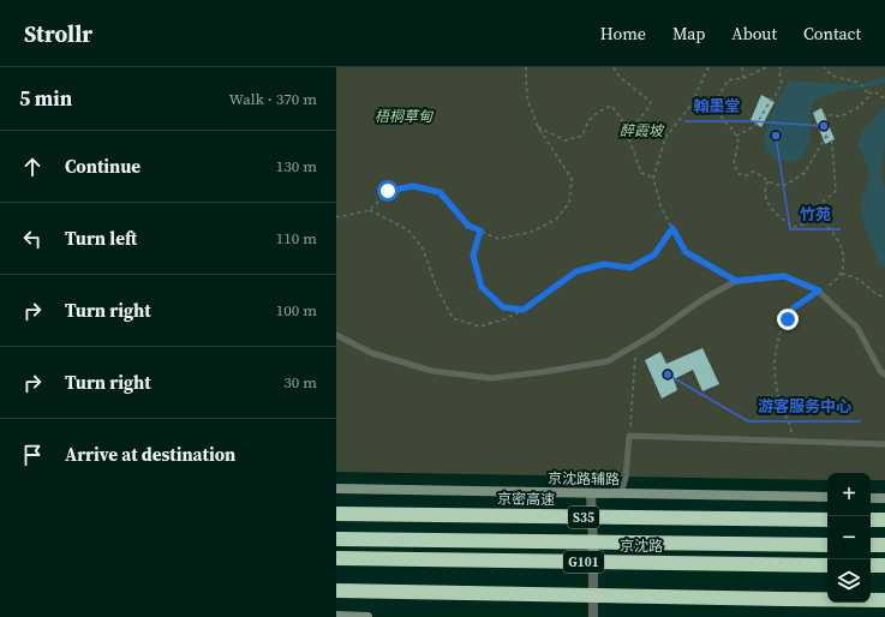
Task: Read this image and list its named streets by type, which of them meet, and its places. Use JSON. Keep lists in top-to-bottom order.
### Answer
{
  "streets": {
    "highway": [
      "京密高速",
      "S35",
      "京沈路",
      "G101"
    ],
    "street": ["京沈路辅路"]
  },
  "parks": ["梧桐草甸", "醉霞坡"],
  "places": ["翰墨堂", "竹苑", "游客服务中心"],
  "page": {
    "header": "Strollr",
    "nav": [
      "Home",
      "Map",
      "About",
      "Contact"
    ],
    "heading": ["5 min", "Walk · 370 m"],
    "list": [
      ["Continue", "130 m"],
      ["Turn left", "110 m"],
      ["Turn right", "100 m"],
      ["Turn right", "30 m"],
      "Arrive at destination"
    ],
    "map_buttons": ["+", "−"]
  }
}
